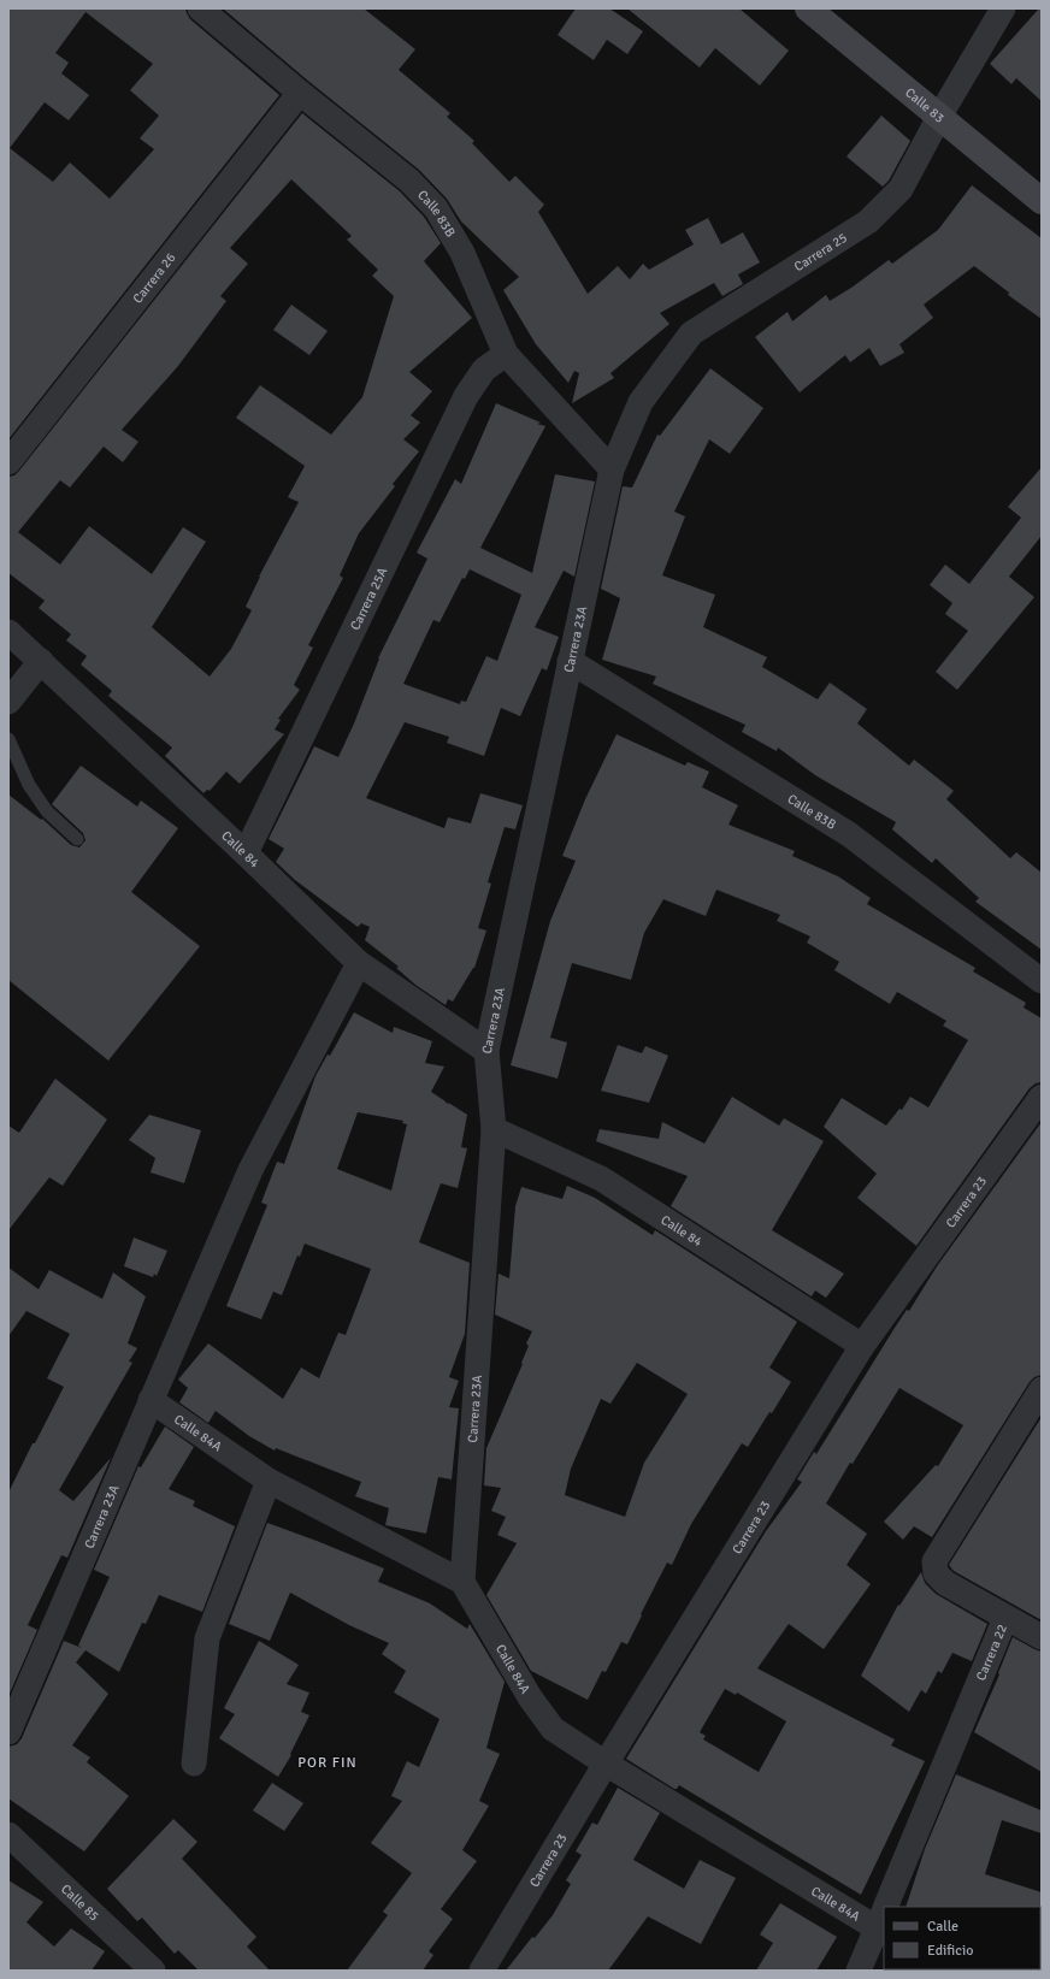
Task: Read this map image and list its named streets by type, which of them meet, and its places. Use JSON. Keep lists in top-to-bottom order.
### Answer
{
  "streets": {
    "street": [
      "Calle 83",
      "Calle 83B",
      "Carrera 25",
      "Carrera 26",
      "Carrera 25A",
      "Carrera 23A",
      "Calle 84",
      "Carrera 23",
      "Calle 84A",
      "Carrera 22",
      "Calle 85"
    ]
  },
  "crossings": [
    ["Calle 83", "Carrera 25"],
    ["Calle 83B", "Carrera 25"],
    ["Calle 83B", "Carrera 26"],
    ["Calle 83B", "Carrera 25A"],
    ["Calle 83B", "Carrera 23A"],
    ["Carrera 25", "Carrera 23A"],
    ["Carrera 25A", "Calle 84"],
    ["Carrera 23A", "Calle 84"],
    ["Carrera 23A", "Calle 84A"],
    ["Calle 84", "Carrera 23"],
    ["Carrera 23", "Calle 84A"],
    ["Calle 84A", "Carrera 22"]
  ],
  "districts": ["POR FIN"],
  "legend": ["Calle", "Edificio"]
}
